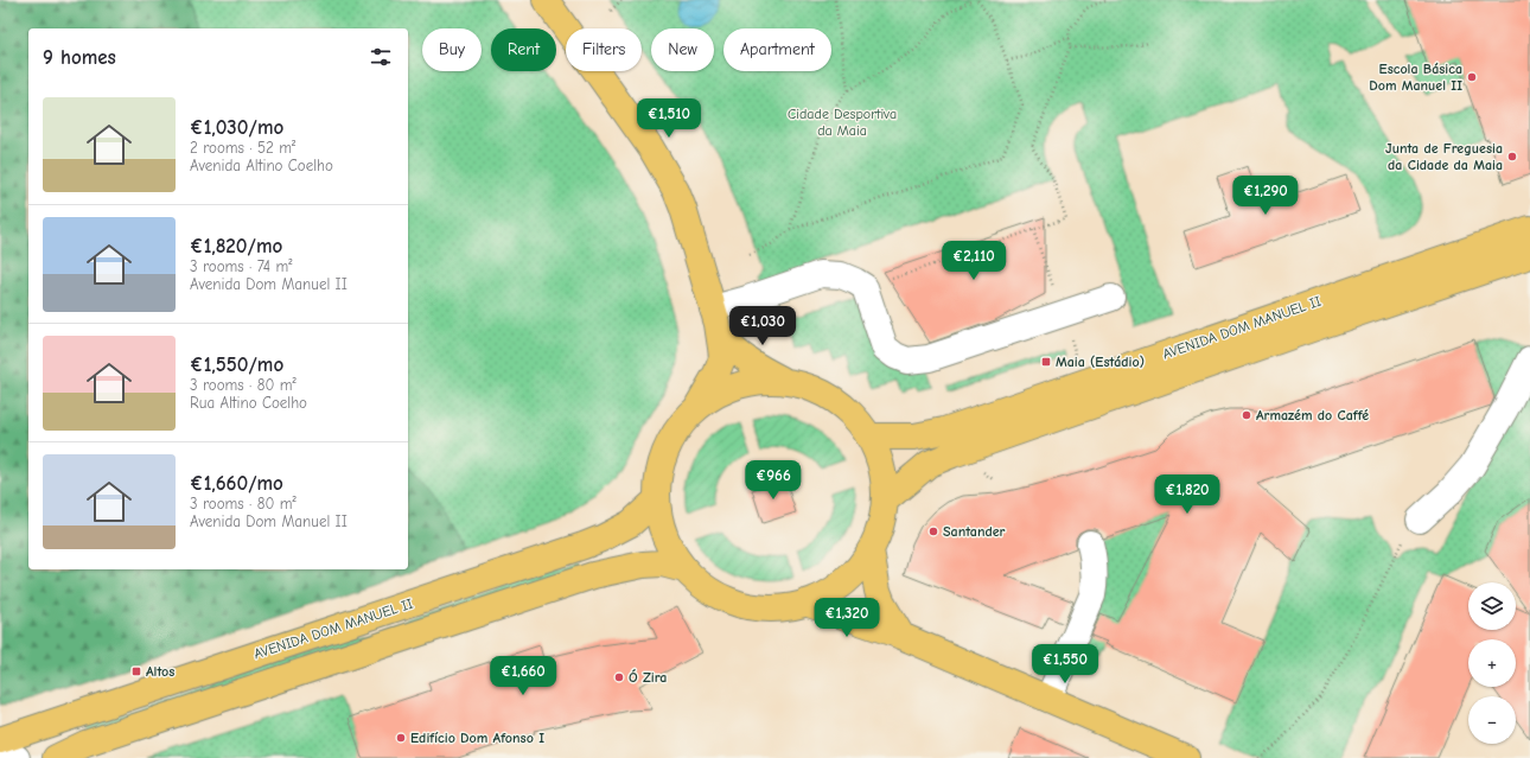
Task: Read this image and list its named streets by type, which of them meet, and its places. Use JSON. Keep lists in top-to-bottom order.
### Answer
{
  "streets": {
    "main road": ["AVENIDA DOM MANUEL II"]
  },
  "parks": ["Cidade Desportiva da Maia"],
  "places": {
    "other": [
      "Escola Básica Dom Manuel II",
      "Junta de Freguesia da Cidade da Maia",
      "Armazém do Caffé",
      "Santander",
      "Ó Zira",
      "Edifício Dom Afonso I"
    ],
    "transit": ["Maia (Estádio)", "Altos"]
  },
  "page": {
    "chip": [
      "Buy",
      "Rent",
      "Filters",
      "New",
      "Apartment"
    ],
    "heading": "9 homes",
    "list": [
      {
        "name": "€1,030/mo",
        "note": "2 rooms · 52 m² · Avenida Altino Coelho"
      },
      {
        "name": "€1,820/mo",
        "note": "3 rooms · 74 m² · Avenida Dom Manuel II"
      },
      {
        "name": "€1,550/mo",
        "note": "3 rooms · 80 m² · Rua Altino Coelho"
      },
      {
        "name": "€1,660/mo",
        "note": "3 rooms · 80 m² · Avenida Dom Manuel II"
      }
    ],
    "price": [
      "€1,510",
      "€1,290",
      "€2,110",
      "€1,030",
      "€966",
      "€1,820",
      "€1,320",
      "€1,550",
      "€1,660"
    ],
    "map_buttons": ["+", "−"]
  }
}
